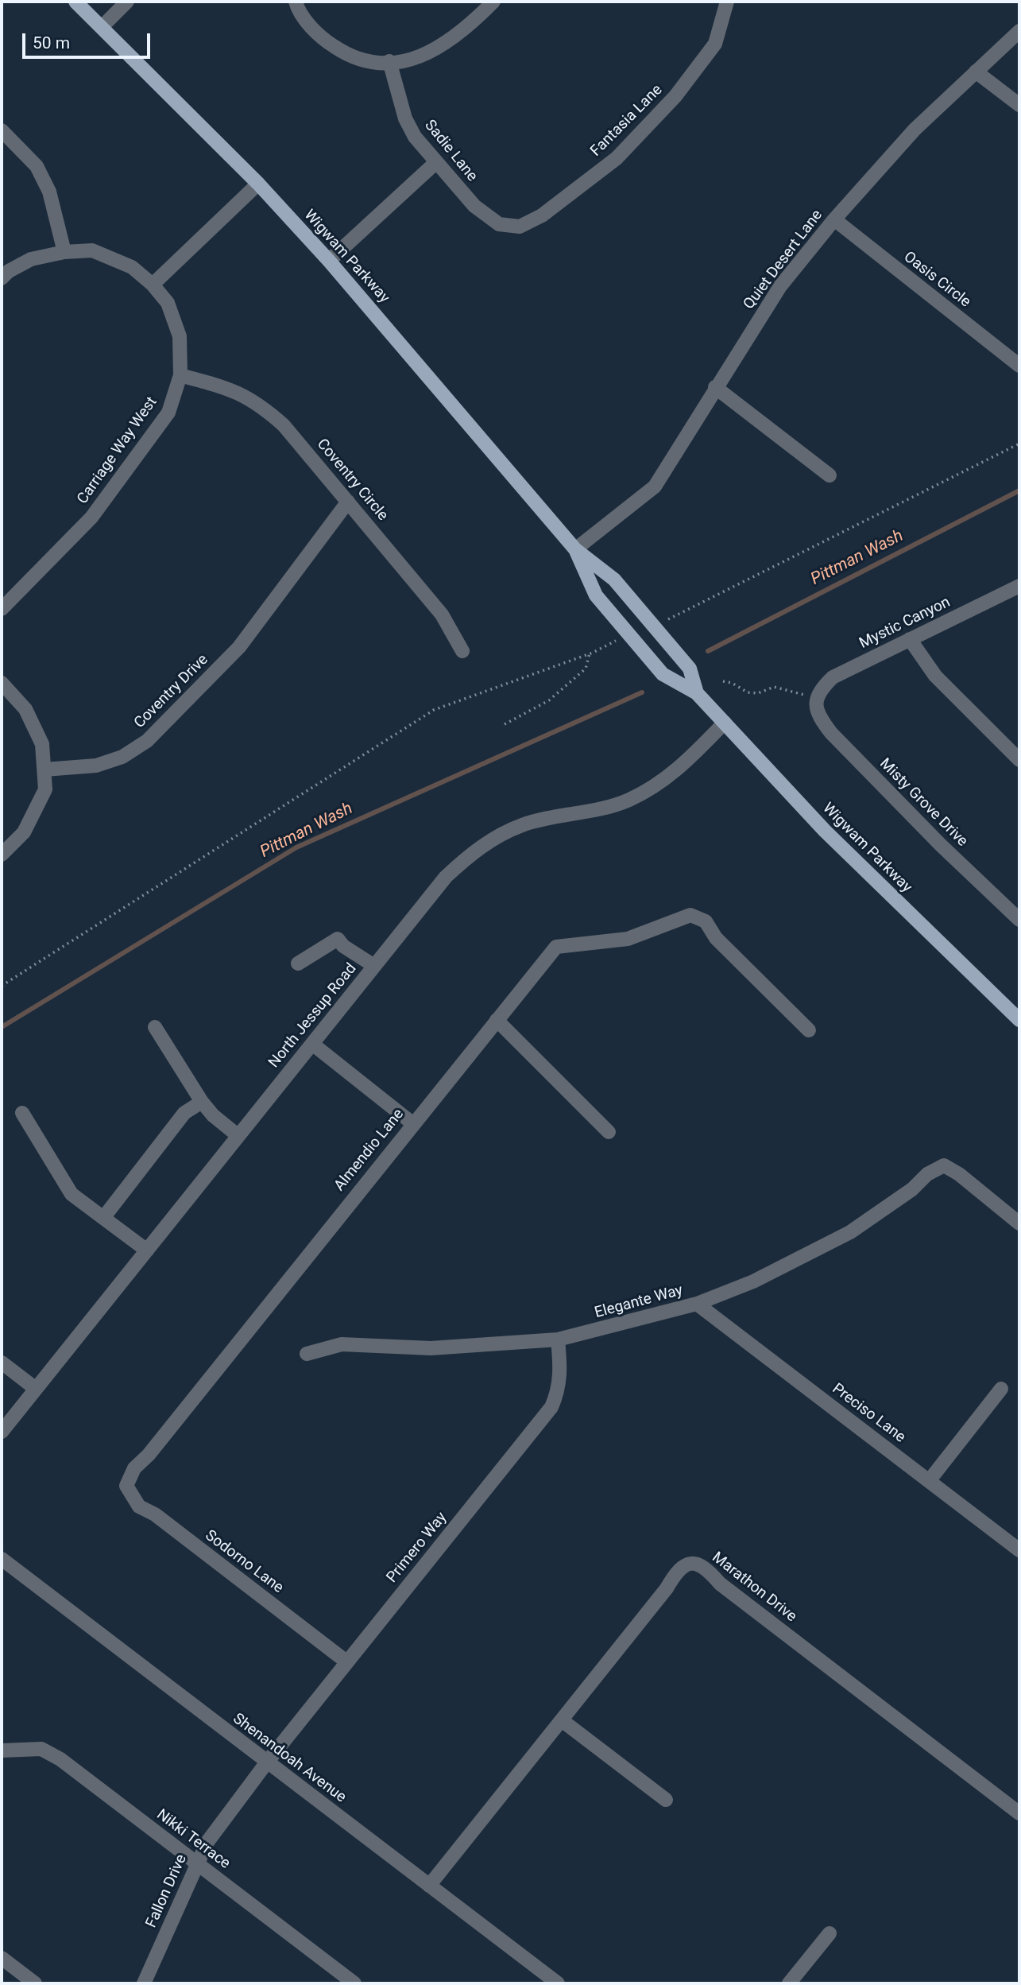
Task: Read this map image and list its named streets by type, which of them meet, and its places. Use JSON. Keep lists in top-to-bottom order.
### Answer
{
  "streets": {
    "main road": ["Wigwam Parkway"],
    "street": [
      "Fantasia Lane",
      "Sadie Lane",
      "Quiet Desert Lane",
      "Oasis Circle",
      "Carriage Way West",
      "Coventry Circle",
      "Mystic Canyon",
      "Coventry Drive",
      "Misty Grove Drive",
      "North Jessup Road",
      "Almendio Lane",
      "Elegante Way",
      "Preciso Lane",
      "Primero Way",
      "Sodorno Lane",
      "Marathon Drive",
      "Shenandoah Avenue",
      "Nikki Terrace",
      "Fallon Drive"
    ]
  },
  "crossings": [
    ["Fantasia Lane", "Sadie Lane"],
    ["Wigwam Parkway", "Quiet Desert Lane"],
    ["Wigwam Parkway", "North Jessup Road"],
    ["Quiet Desert Lane", "Oasis Circle"],
    ["Carriage Way West", "Coventry Circle"],
    ["Coventry Circle", "Coventry Drive"],
    ["Mystic Canyon", "Misty Grove Drive"],
    ["Almendio Lane", "Sodorno Lane"],
    ["Elegante Way", "Preciso Lane"],
    ["Elegante Way", "Primero Way"],
    ["Primero Way", "Sodorno Lane"],
    ["Primero Way", "Shenandoah Avenue"],
    ["Primero Way", "Fallon Drive"],
    ["Marathon Drive", "Shenandoah Avenue"],
    ["Shenandoah Avenue", "Fallon Drive"],
    ["Nikki Terrace", "Fallon Drive"]
  ],
  "water": ["Pittman Wash"],
  "scale_bar": "50 m"
}
